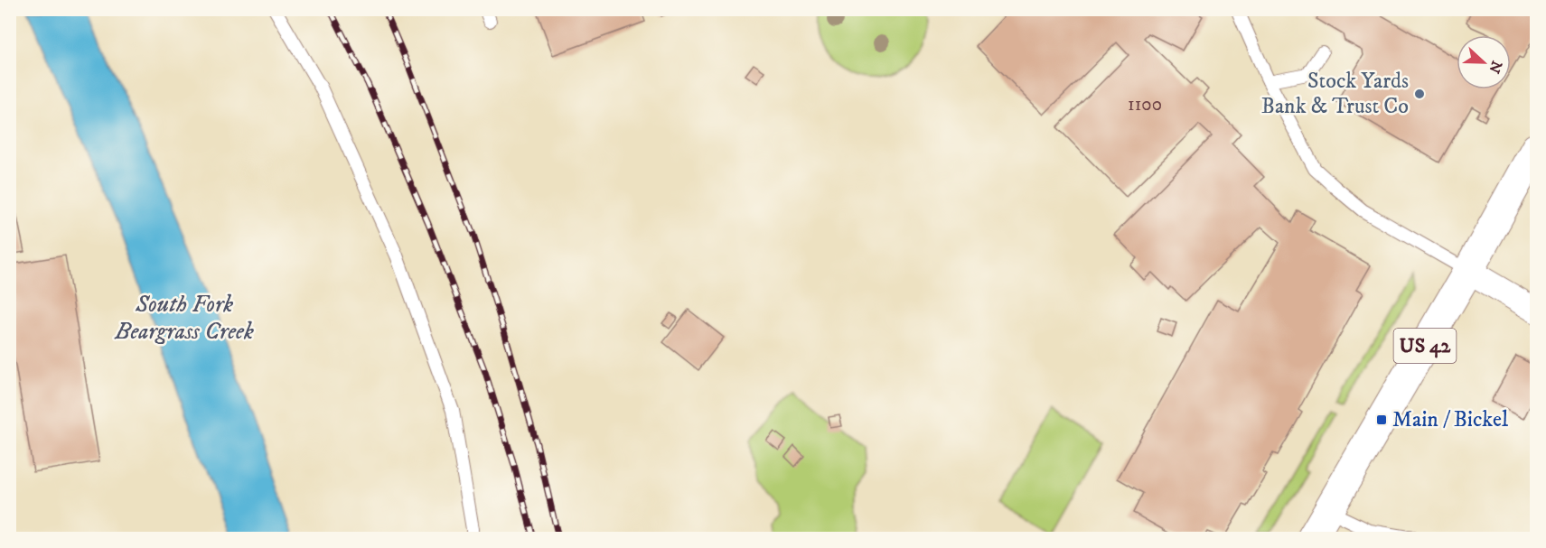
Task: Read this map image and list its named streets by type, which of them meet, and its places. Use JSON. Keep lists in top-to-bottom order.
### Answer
{
  "streets": {
    "main road": ["US 42"]
  },
  "water": ["South Fork Beargrass Creek"],
  "places": {
    "other": ["Stock Yards Bank & Trust Co"],
    "transit": ["Main / Bickel"]
  },
  "house_numbers": ["1100"],
  "north": "right"
}
